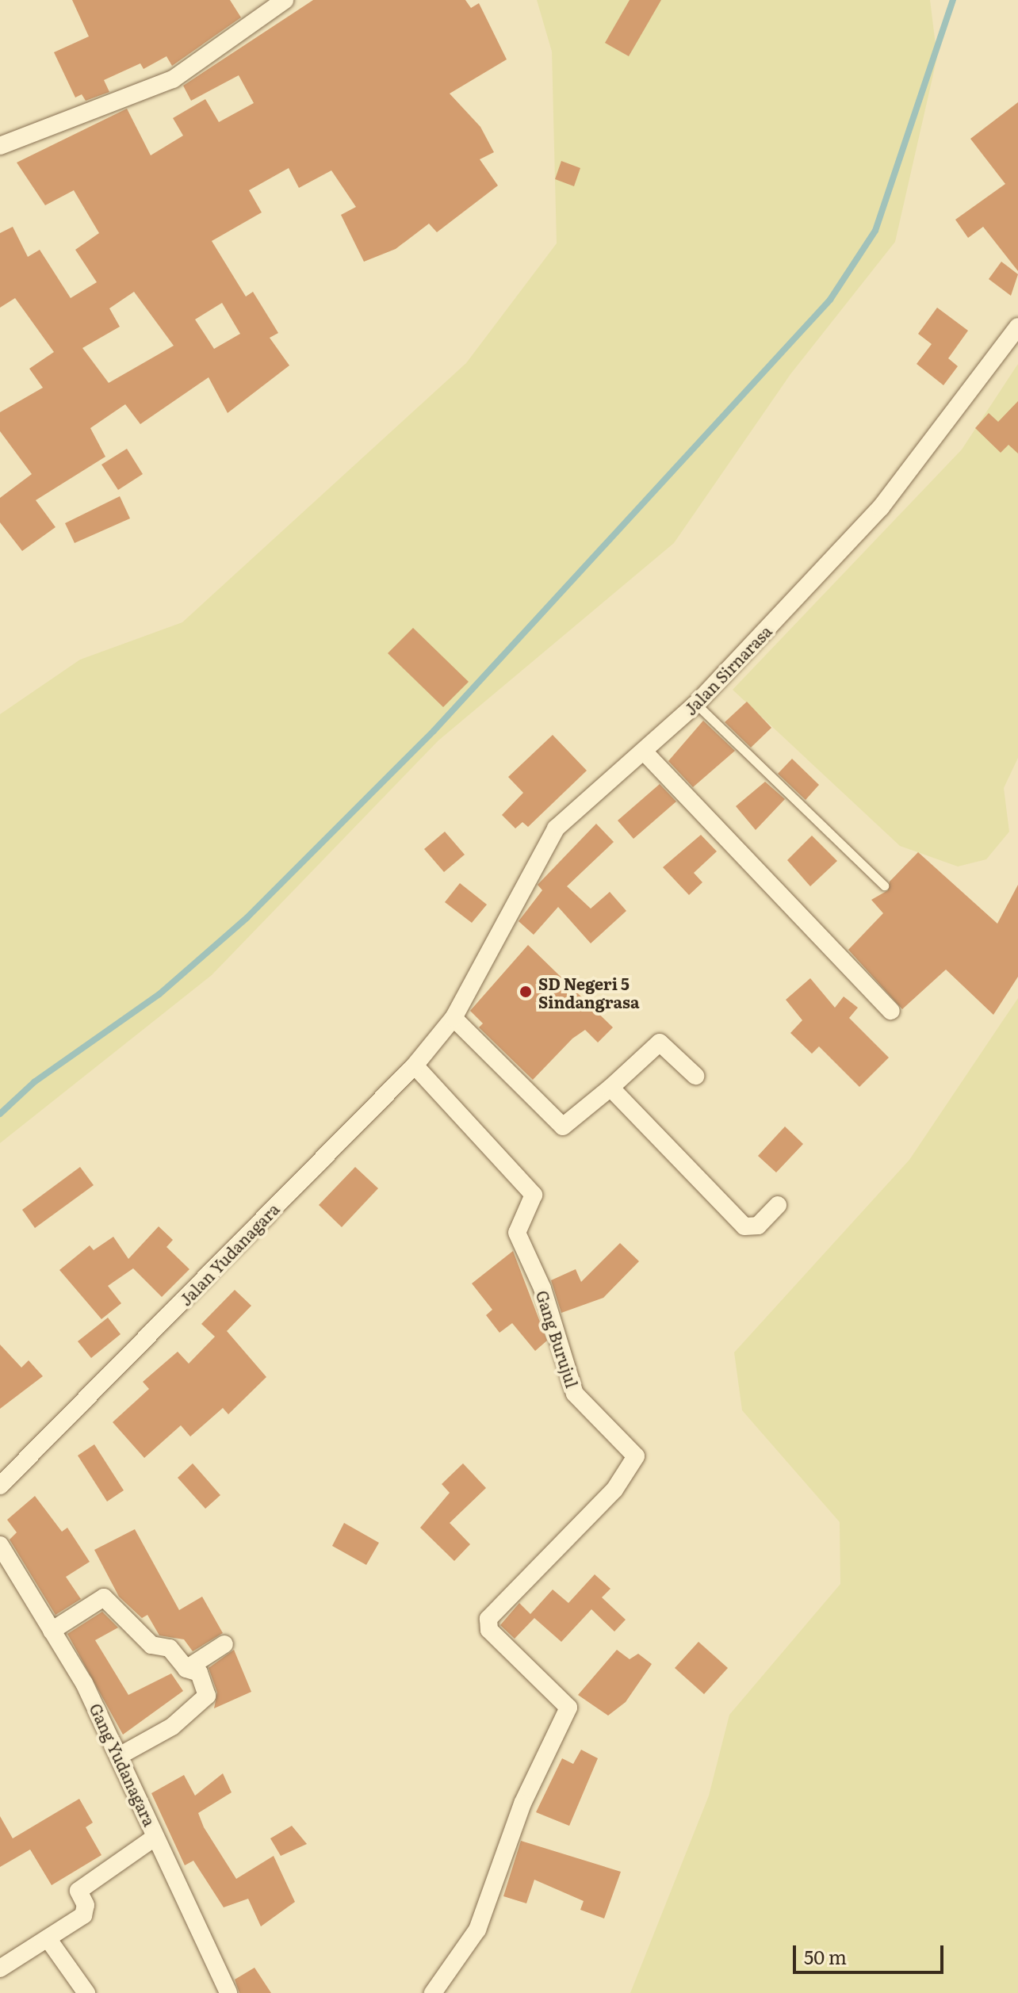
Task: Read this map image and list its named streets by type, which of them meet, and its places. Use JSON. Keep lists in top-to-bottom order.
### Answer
{
  "streets": {
    "street": [
      "Jalan Sirnarasa",
      "Jalan Yudanagara",
      "Gang Burujul",
      "Gang Yudanagara"
    ]
  },
  "crossings": [
    ["Jalan Sirnarasa", "Jalan Yudanagara"],
    ["Jalan Yudanagara", "Gang Burujul"]
  ],
  "places": ["SD Negeri 5 Sindangrasa"],
  "scale_bar": "50 m"
}
